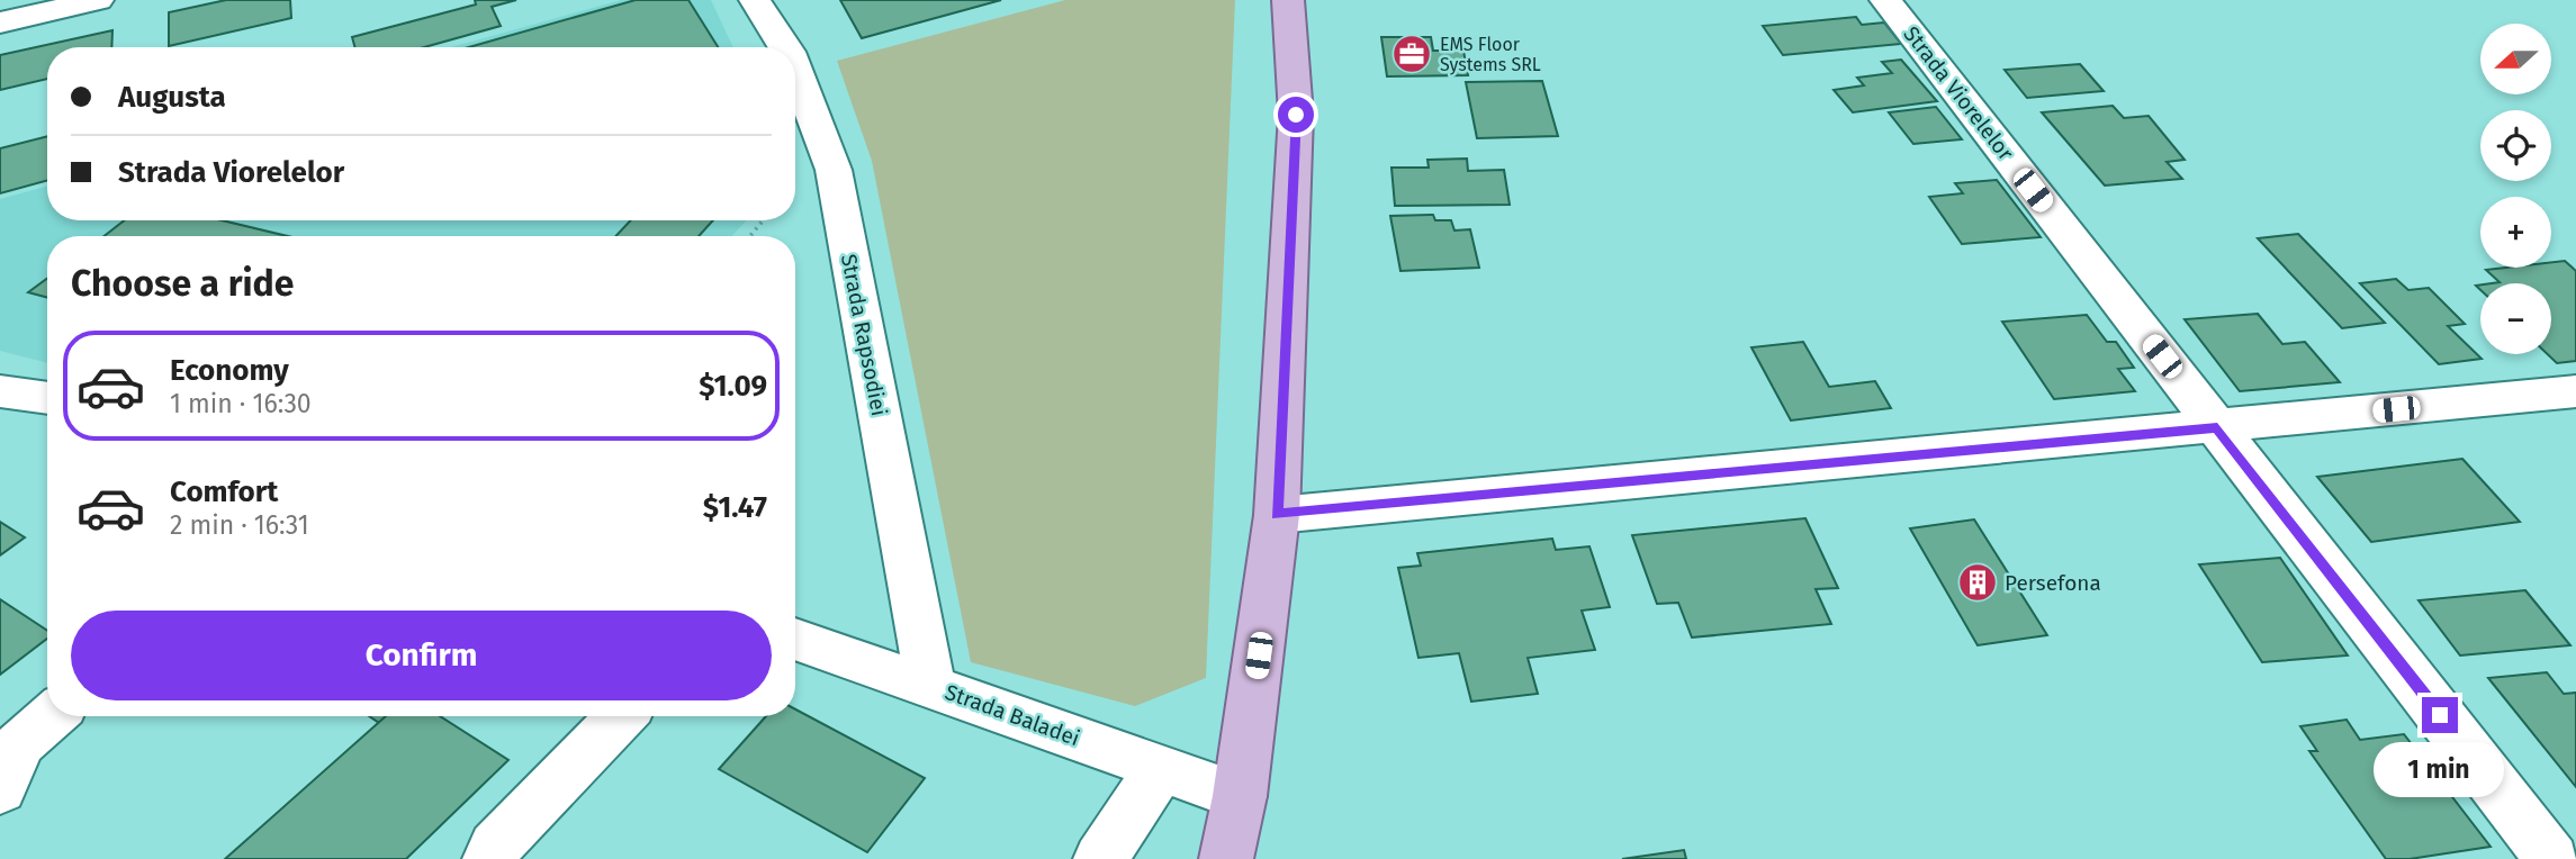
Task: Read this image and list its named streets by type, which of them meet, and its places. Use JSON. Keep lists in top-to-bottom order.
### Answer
{
  "streets": {
    "street": ["Strada Viorelelor", "Strada Rapsodiei", "Strada Baladei"]
  },
  "crossings": [
    ["Strada Rapsodiei", "Strada Baladei"]
  ],
  "places": {
    "office": ["EMS Floor Systems SRL"],
    "building": ["Persefona"]
  },
  "north": "left",
  "page": {
    "map_buttons": ["+", "−"],
    "banner": ["Augusta", "Strada Viorelelor"],
    "heading": "Choose a ride",
    "list": [
      {
        "name": "Economy",
        "note": "1 min · 16:30",
        "value": "$1.09"
      },
      {
        "name": "Comfort",
        "note": "2 min · 16:31",
        "value": "$1.47"
      }
    ],
    "buttons": "Confirm",
    "bubble": "1 min"
  }
}
